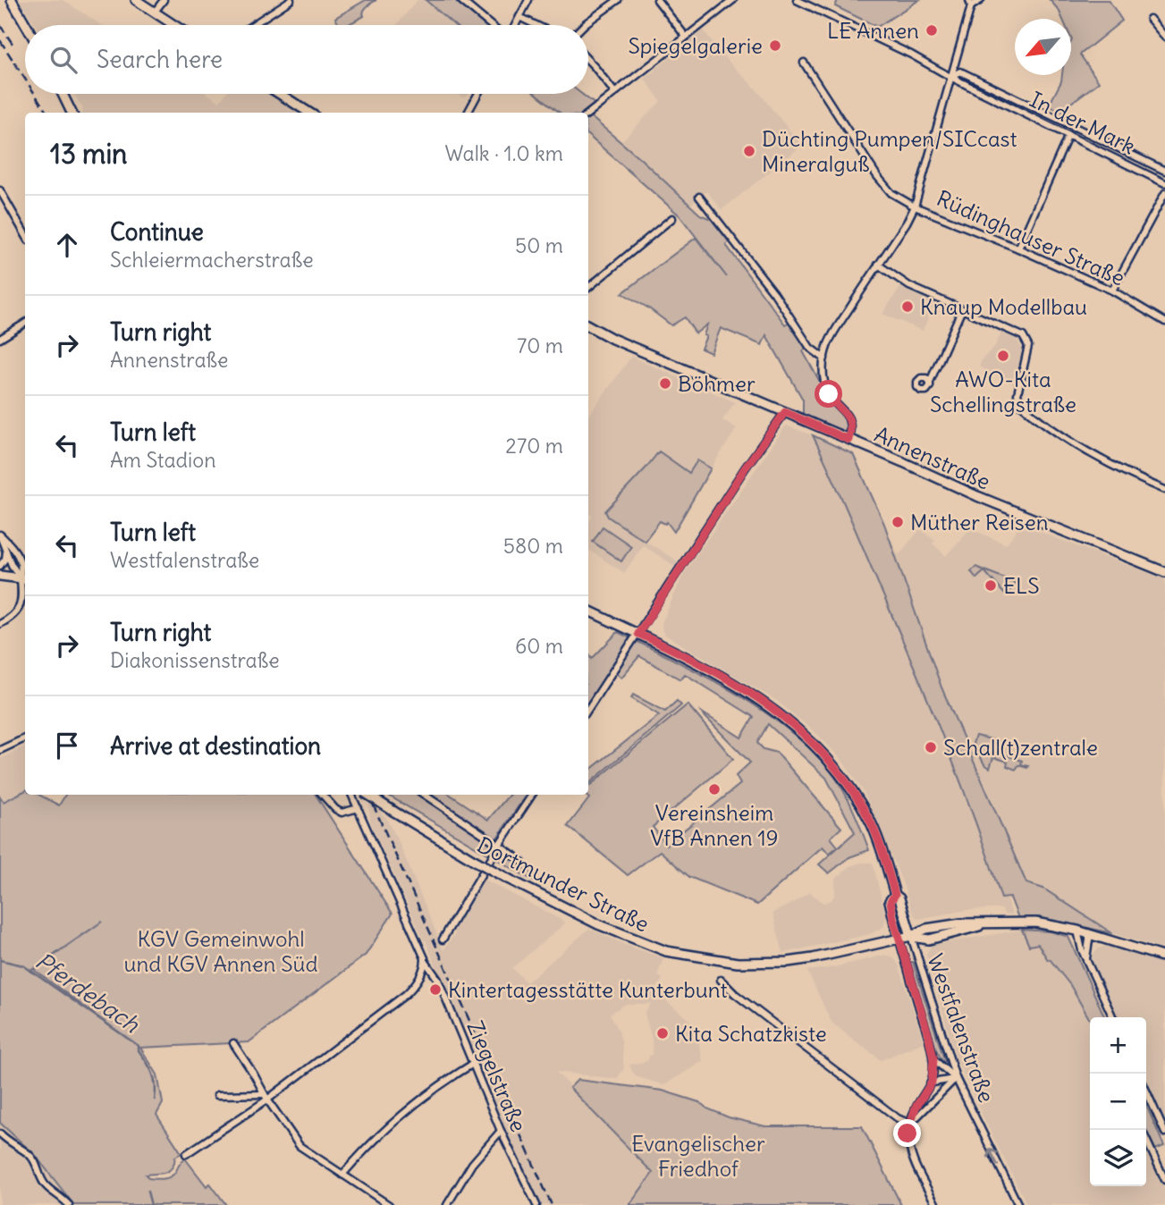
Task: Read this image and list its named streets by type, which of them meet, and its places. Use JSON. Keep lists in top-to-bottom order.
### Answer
{
  "streets": {
    "street": [
      "In der Mark",
      "Rüdinghauser Straße",
      "Annenstraße",
      "Dortmunder Straße",
      "Westfalenstraße",
      "Ziegelstraße"
    ]
  },
  "crossings": [
    ["Dortmunder Straße", "Westfalenstraße"]
  ],
  "water": ["Pferdebach"],
  "parks": ["KGV Gemeinwohl und KGV Annen Süd", "Evangelischer Friedhof"],
  "places": [
    "LE Annen",
    "Spiegelgalerie",
    "Düchting Pumpen/SICcast Mineralguß",
    "Knaup Modellbau",
    "AWO-Kita Schellingstraße",
    "Böhmer",
    "Müther Reisen",
    "ELS",
    "Schall(t)zentrale",
    "Vereinsheim VfB Annen 19",
    "Kintertagesstätte Kunterbunt",
    "Kita Schatzkiste"
  ],
  "north": "bottom left",
  "page": {
    "search": "Search here",
    "heading": ["13 min", "Walk · 1.0 km"],
    "list": [
      ["Continue", "Schleiermacherstraße", "50 m"],
      ["Turn right", "Annenstraße", "70 m"],
      ["Turn left", "Am Stadion", "270 m"],
      ["Turn left", "Westfalenstraße", "580 m"],
      ["Turn right", "Diakonissenstraße", "60 m"],
      "Arrive at destination"
    ],
    "map_buttons": ["+", "−"]
  }
}
